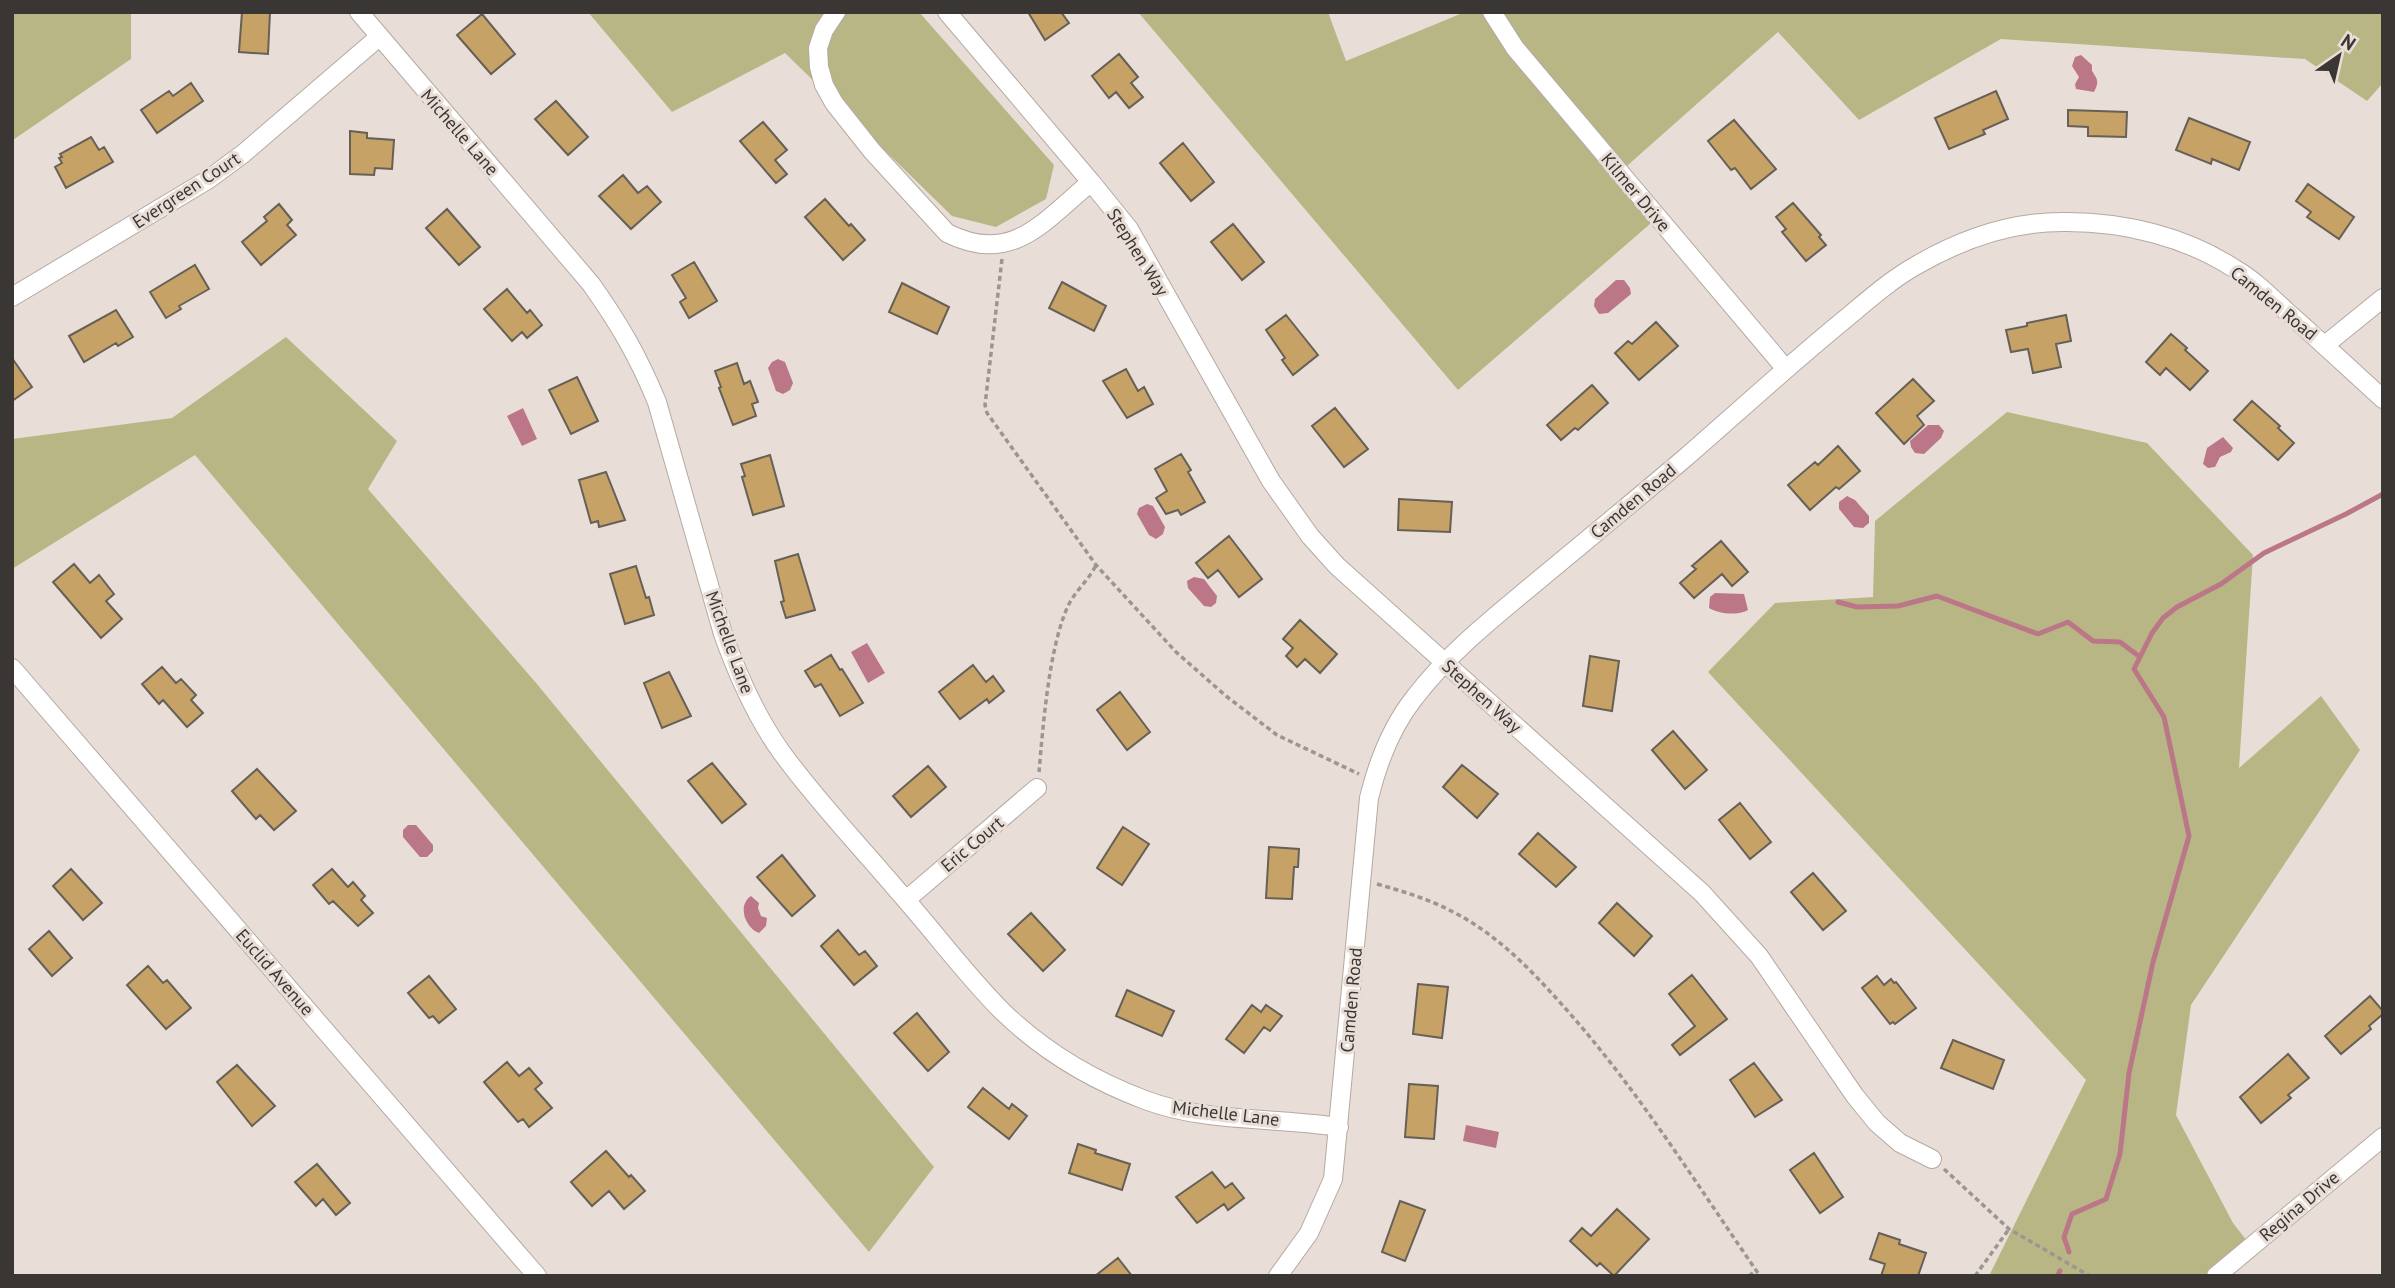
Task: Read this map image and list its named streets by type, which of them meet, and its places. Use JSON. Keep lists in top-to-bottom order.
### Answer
{
  "streets": {
    "street": [
      "Michelle Lane",
      "Evergreen Court",
      "Kilmer Drive",
      "Stephen Way",
      "Camden Road",
      "Eric Court",
      "Euclid Avenue",
      "Regina Drive"
    ]
  },
  "crossings": [
    ["Michelle Lane", "Evergreen Court"],
    ["Michelle Lane", "Camden Road"],
    ["Michelle Lane", "Eric Court"],
    ["Kilmer Drive", "Camden Road"],
    ["Stephen Way", "Camden Road"]
  ],
  "north": "top right"
}
